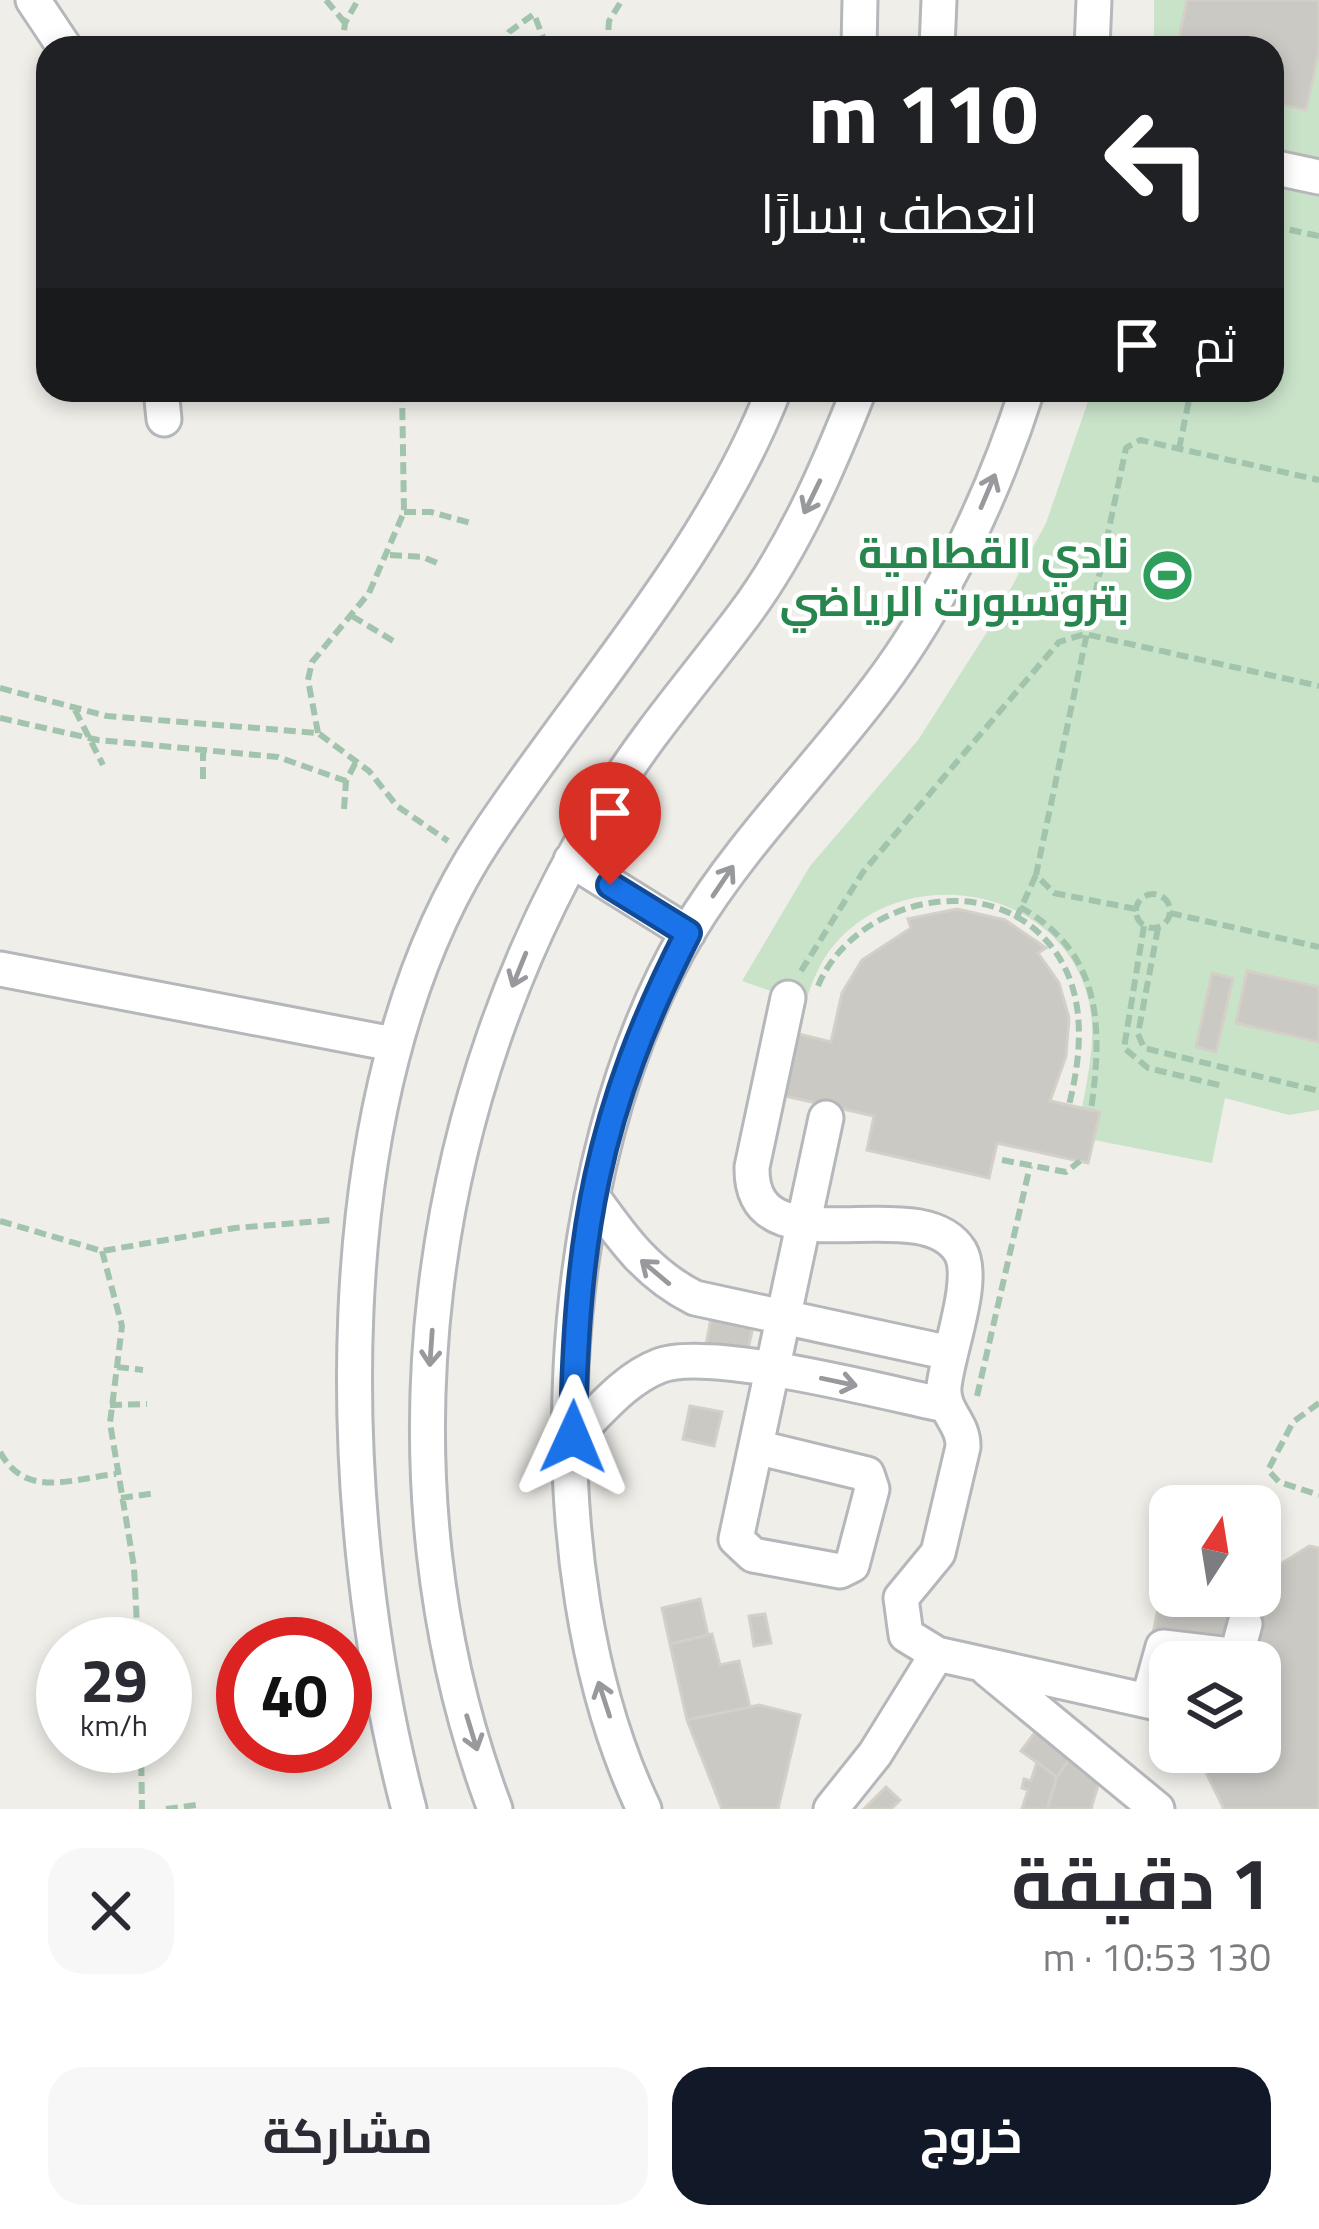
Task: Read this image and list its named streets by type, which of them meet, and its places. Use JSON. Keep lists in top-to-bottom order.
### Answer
{
  "places": {
    "sports": ["نادي القطامية بتروسبورت الرياضي"]
  },
  "north": "top",
  "page": {
    "turn": ["110 m", "انعطف يسارًا"],
    "then": "ثم",
    "speed": "29 km/h",
    "limit": "40",
    "heading": ["1 دقيقة", "130 m · 10:53"],
    "buttons": ["خروج", "مشاركة"]
  }
}
